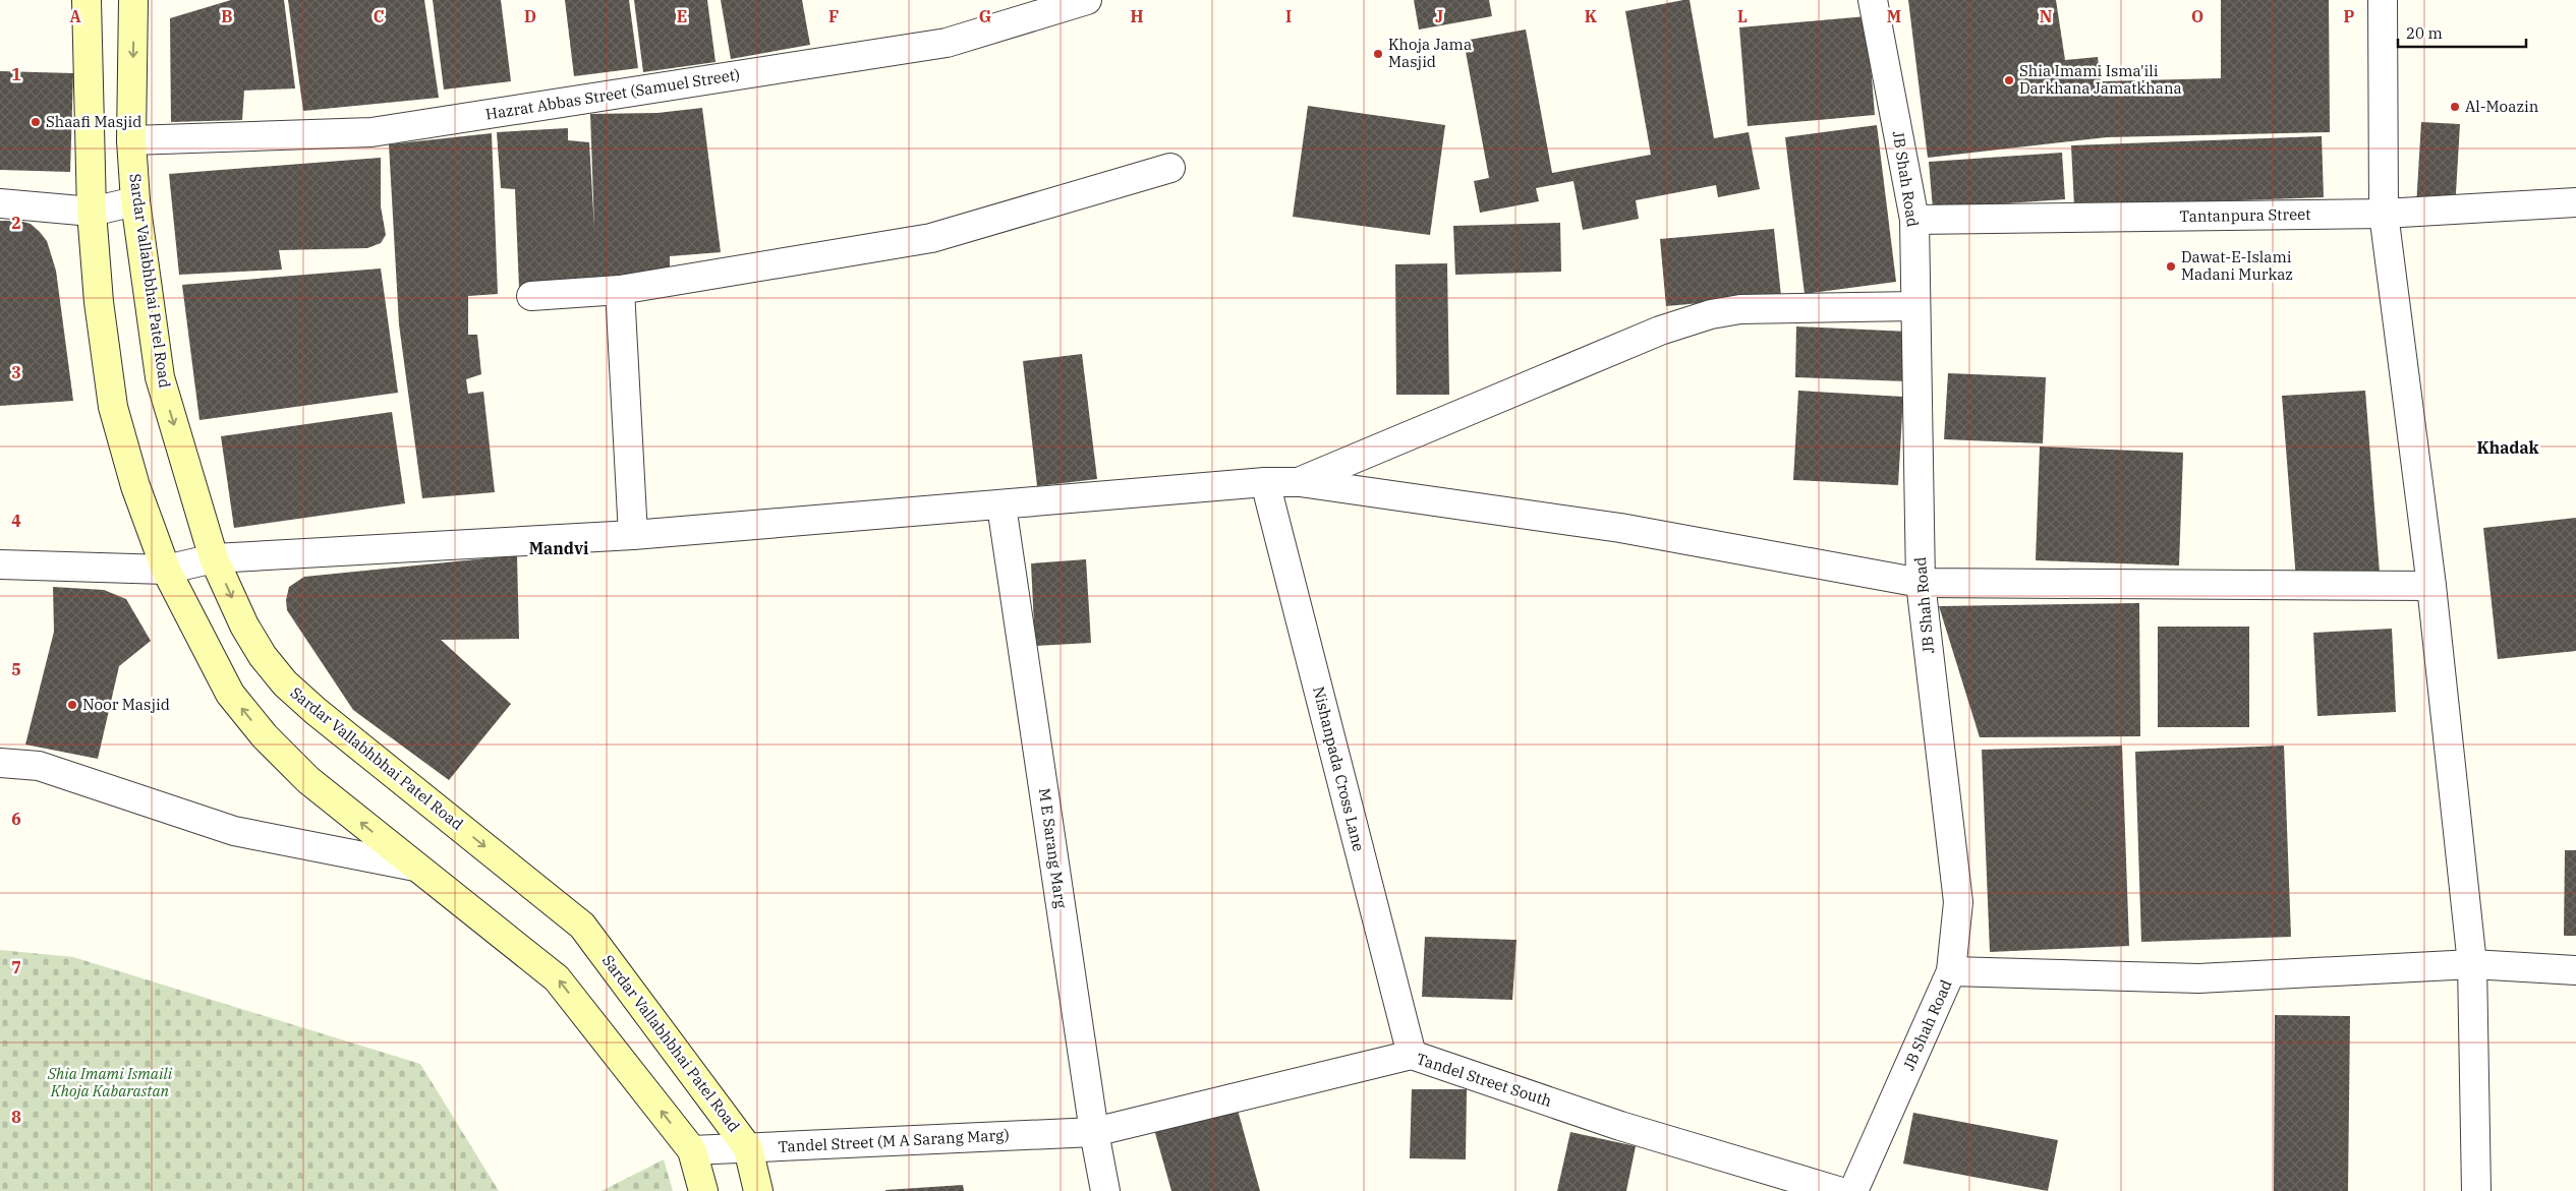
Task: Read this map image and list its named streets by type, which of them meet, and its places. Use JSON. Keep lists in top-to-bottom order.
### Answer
{
  "streets": {
    "main road": ["Sardar Vallabhbhai Patel Road"],
    "street": [
      "Hazrat Abbas Street (Samuel Street)",
      "JB Shah Road",
      "Tantanpura Street",
      "Nishanpada Cross Lane",
      "M E Sarang Marg",
      "Tandel Street South",
      "Tandel Street (M A Sarang Marg)"
    ]
  },
  "crossings": [
    ["Hazrat Abbas Street (Samuel Street)", "Sardar Vallabhbhai Patel Road"],
    ["JB Shah Road", "Tantanpura Street"],
    ["Sardar Vallabhbhai Patel Road", "Tandel Street (M A Sarang Marg)"],
    ["Nishanpada Cross Lane", "Tandel Street South"],
    ["M E Sarang Marg", "Tandel Street South"],
    ["M E Sarang Marg", "Tandel Street (M A Sarang Marg)"],
    ["Tandel Street South", "Tandel Street (M A Sarang Marg)"]
  ],
  "districts": ["Khadak", "Mandvi"],
  "parks": ["Shia Imami Ismaili Khoja Kabarastan"],
  "places": [
    "Khoja Jama Masjid",
    "Shia Imami Isma'ili Darkhana Jamatkhana",
    "Al-Moazin",
    "Shaafi Masjid",
    "Dawat-E-Islami Madani Murkaz",
    "Noor Masjid"
  ],
  "scale_bar": "20 m",
  "grid": {
    "columns": [
      "A",
      "B",
      "C",
      "D",
      "E",
      "F",
      "G",
      "H",
      "I",
      "J",
      "K",
      "L",
      "M",
      "N",
      "O",
      "P"
    ],
    "rows": [
      "1",
      "2",
      "3",
      "4",
      "5",
      "6",
      "7",
      "8"
    ]
  }
}
